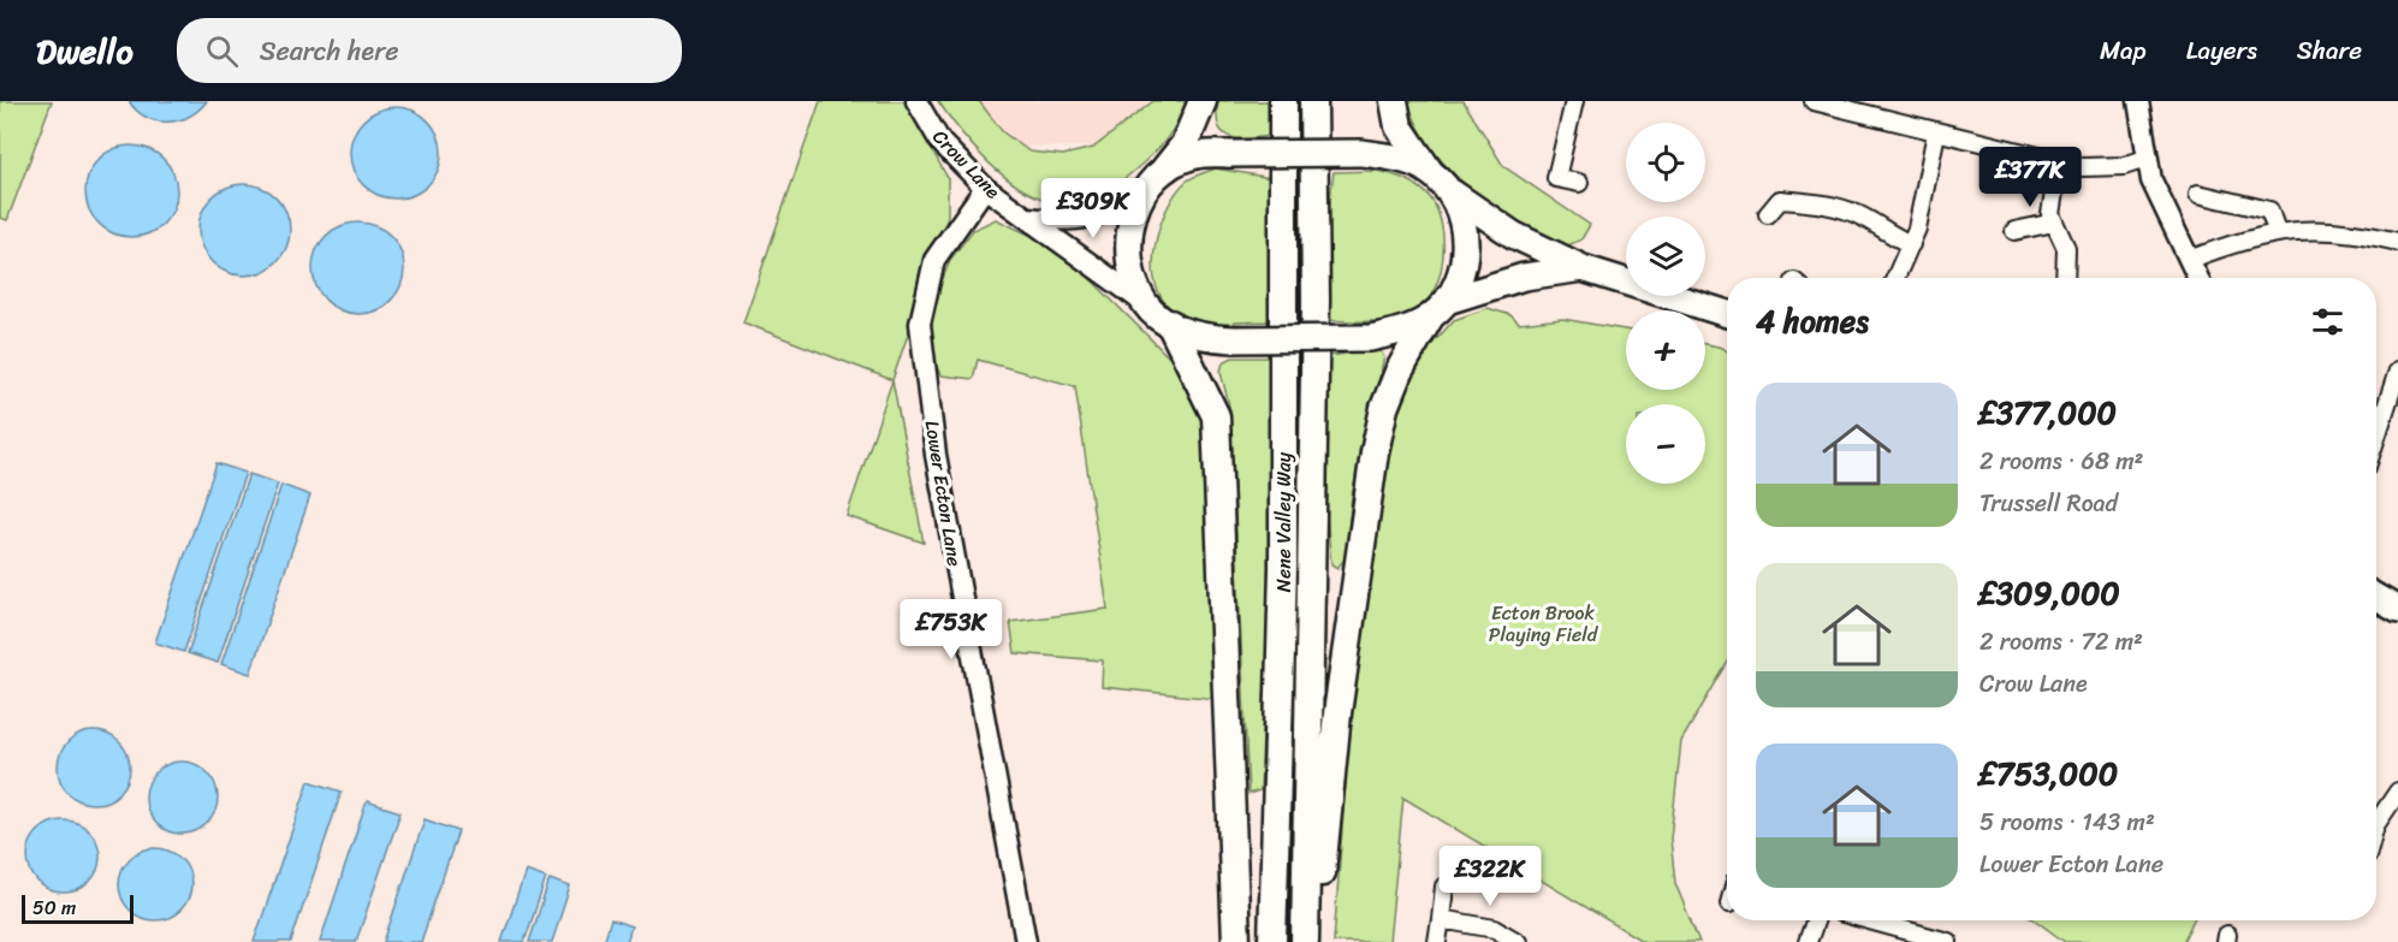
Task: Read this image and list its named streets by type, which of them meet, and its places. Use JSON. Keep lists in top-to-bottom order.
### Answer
{
  "streets": {
    "highway": ["Nene Valley Way"],
    "street": ["Crow Lane", "Lower Ecton Lane"]
  },
  "crossings": [
    ["Crow Lane", "Lower Ecton Lane"]
  ],
  "parks": ["Ecton Brook Playing Field"],
  "scale_bar": "50 m",
  "page": {
    "header": "Dwello",
    "search": "Search here",
    "nav": ["Map", "Layers", "Share"],
    "map_buttons": ["+", "−"],
    "price": [
      "£377K",
      "£309K",
      "£753K",
      "£322K"
    ],
    "heading": "4 homes",
    "list": [
      {
        "name": "£377,000",
        "note": "2 rooms · 68 m² · Trussell Road"
      },
      {
        "name": "£309,000",
        "note": "2 rooms · 72 m² · Crow Lane"
      },
      {
        "name": "£753,000",
        "note": "5 rooms · 143 m² · Lower Ecton Lane"
      }
    ],
    "scale": "50 m"
  }
}
